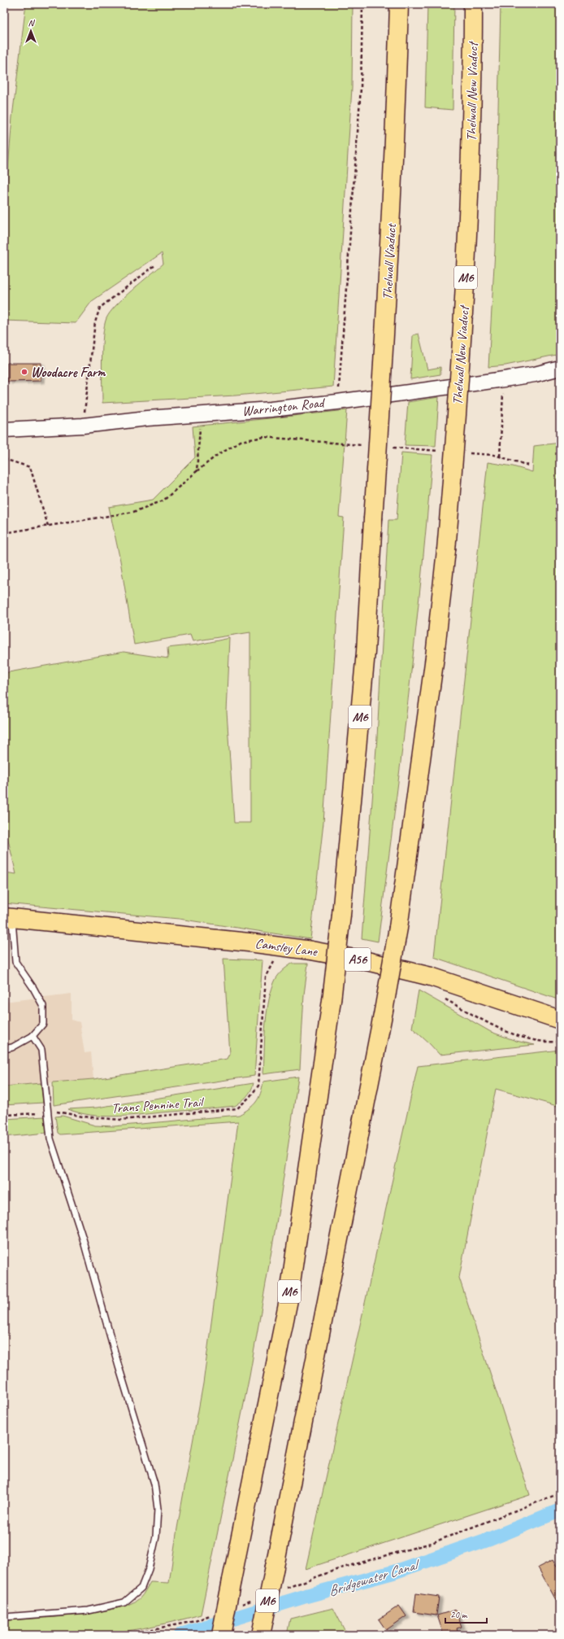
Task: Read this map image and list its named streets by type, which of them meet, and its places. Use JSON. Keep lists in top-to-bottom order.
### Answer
{
  "streets": {
    "main road": [
      "Thelwall New Viaduct",
      "Thelwall Viaduct",
      "M6",
      "Camsley Lane",
      "A56"
    ],
    "street": ["Warrington Road"],
    "path": ["Trans Pennine Trail"]
  },
  "water": ["Bridgewater Canal"],
  "places": ["Woodacre Farm"],
  "scale_bar": "20 m",
  "north": "top"
}
